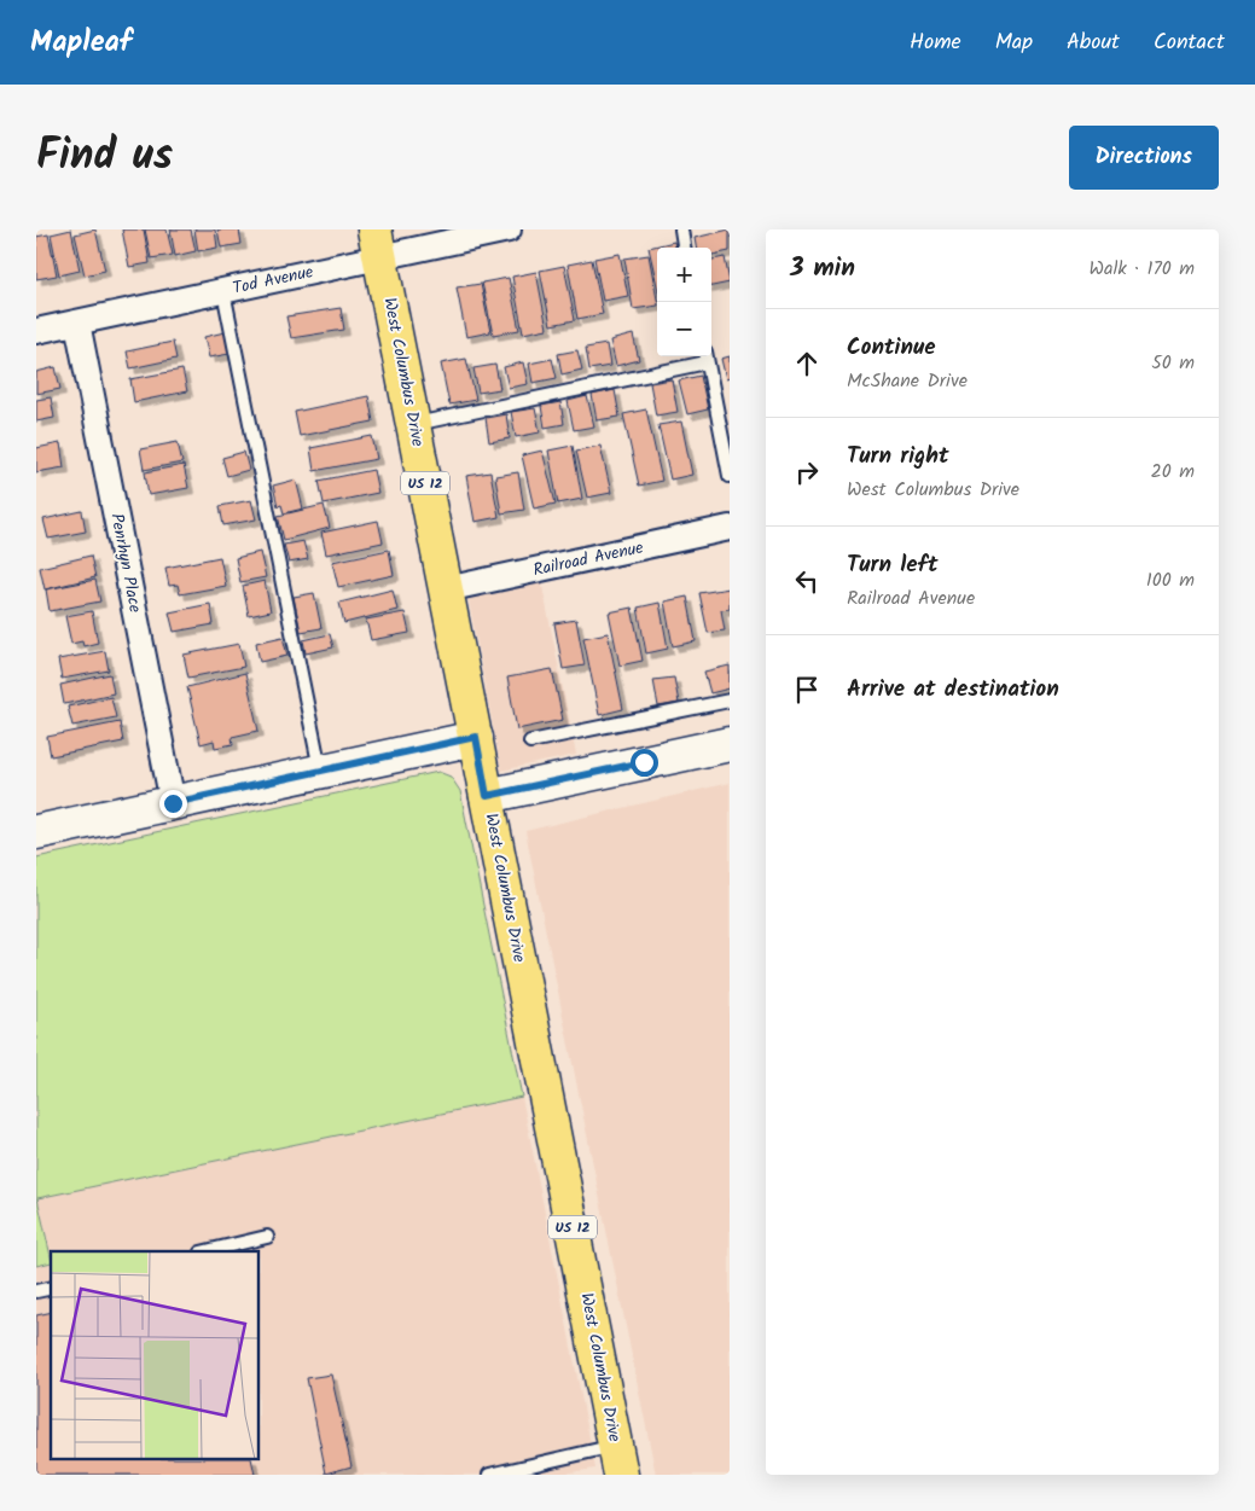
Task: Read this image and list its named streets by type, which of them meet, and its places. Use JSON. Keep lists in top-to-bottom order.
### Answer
{
  "streets": {
    "main road": ["West Columbus Drive", "US 12"],
    "street": ["Tod Avenue", "Railroad Avenue", "Penrhyn Place"]
  },
  "crossings": [
    ["Tod Avenue", "West Columbus Drive"],
    ["Tod Avenue", "Penrhyn Place"],
    ["West Columbus Drive", "Railroad Avenue"]
  ],
  "page": {
    "header": "Mapleaf",
    "nav": [
      "Home",
      "Map",
      "About",
      "Contact"
    ],
    "title": "Find us",
    "buttons": "Directions",
    "heading": ["3 min", "Walk · 170 m"],
    "map_buttons": ["+", "−"],
    "list": [
      ["Continue", "McShane Drive", "50 m"],
      ["Turn right", "West Columbus Drive", "20 m"],
      ["Turn left", "Railroad Avenue", "100 m"],
      "Arrive at destination"
    ]
  }
}
